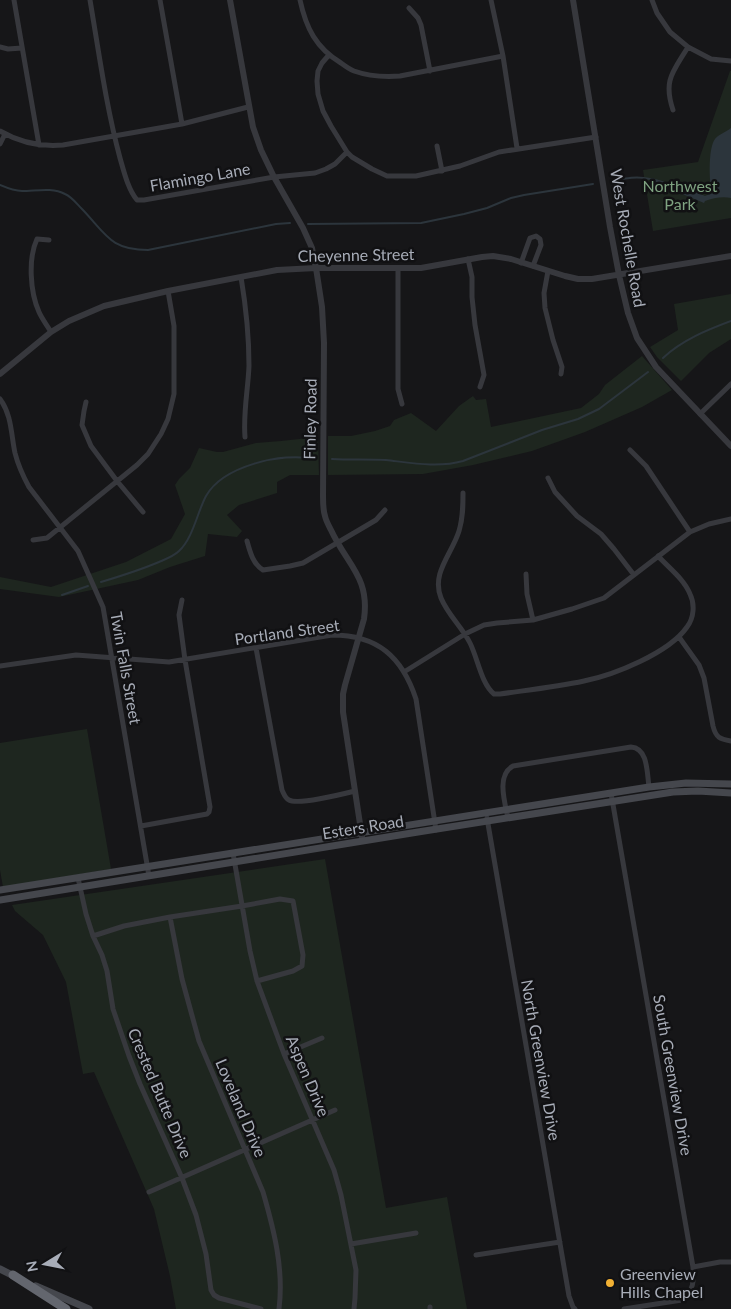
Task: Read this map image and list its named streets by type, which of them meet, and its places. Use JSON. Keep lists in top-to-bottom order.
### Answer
{
  "streets": {
    "main road": ["Esters Road"],
    "street": [
      "Flamingo Lane",
      "West Rochelle Road",
      "Cheyenne Street",
      "Finley Road",
      "Portland Street",
      "Twin Falls Street",
      "North Greenview Drive",
      "South Greenview Drive",
      "Aspen Drive",
      "Crested Butte Drive",
      "Loveland Drive"
    ]
  },
  "crossings": [
    ["Flamingo Lane", "Finley Road"],
    ["West Rochelle Road", "Cheyenne Street"],
    ["Cheyenne Street", "Finley Road"],
    ["Finley Road", "Portland Street"],
    ["Finley Road", "Esters Road"],
    ["Portland Street", "Twin Falls Street"],
    ["Portland Street", "Esters Road"],
    ["Twin Falls Street", "Esters Road"],
    ["Esters Road", "North Greenview Drive"],
    ["Esters Road", "South Greenview Drive"],
    ["Esters Road", "Aspen Drive"],
    ["Esters Road", "Crested Butte Drive"]
  ],
  "parks": ["Northwest Park"],
  "places": ["Greenview Hills Chapel"],
  "north": "left"
}
